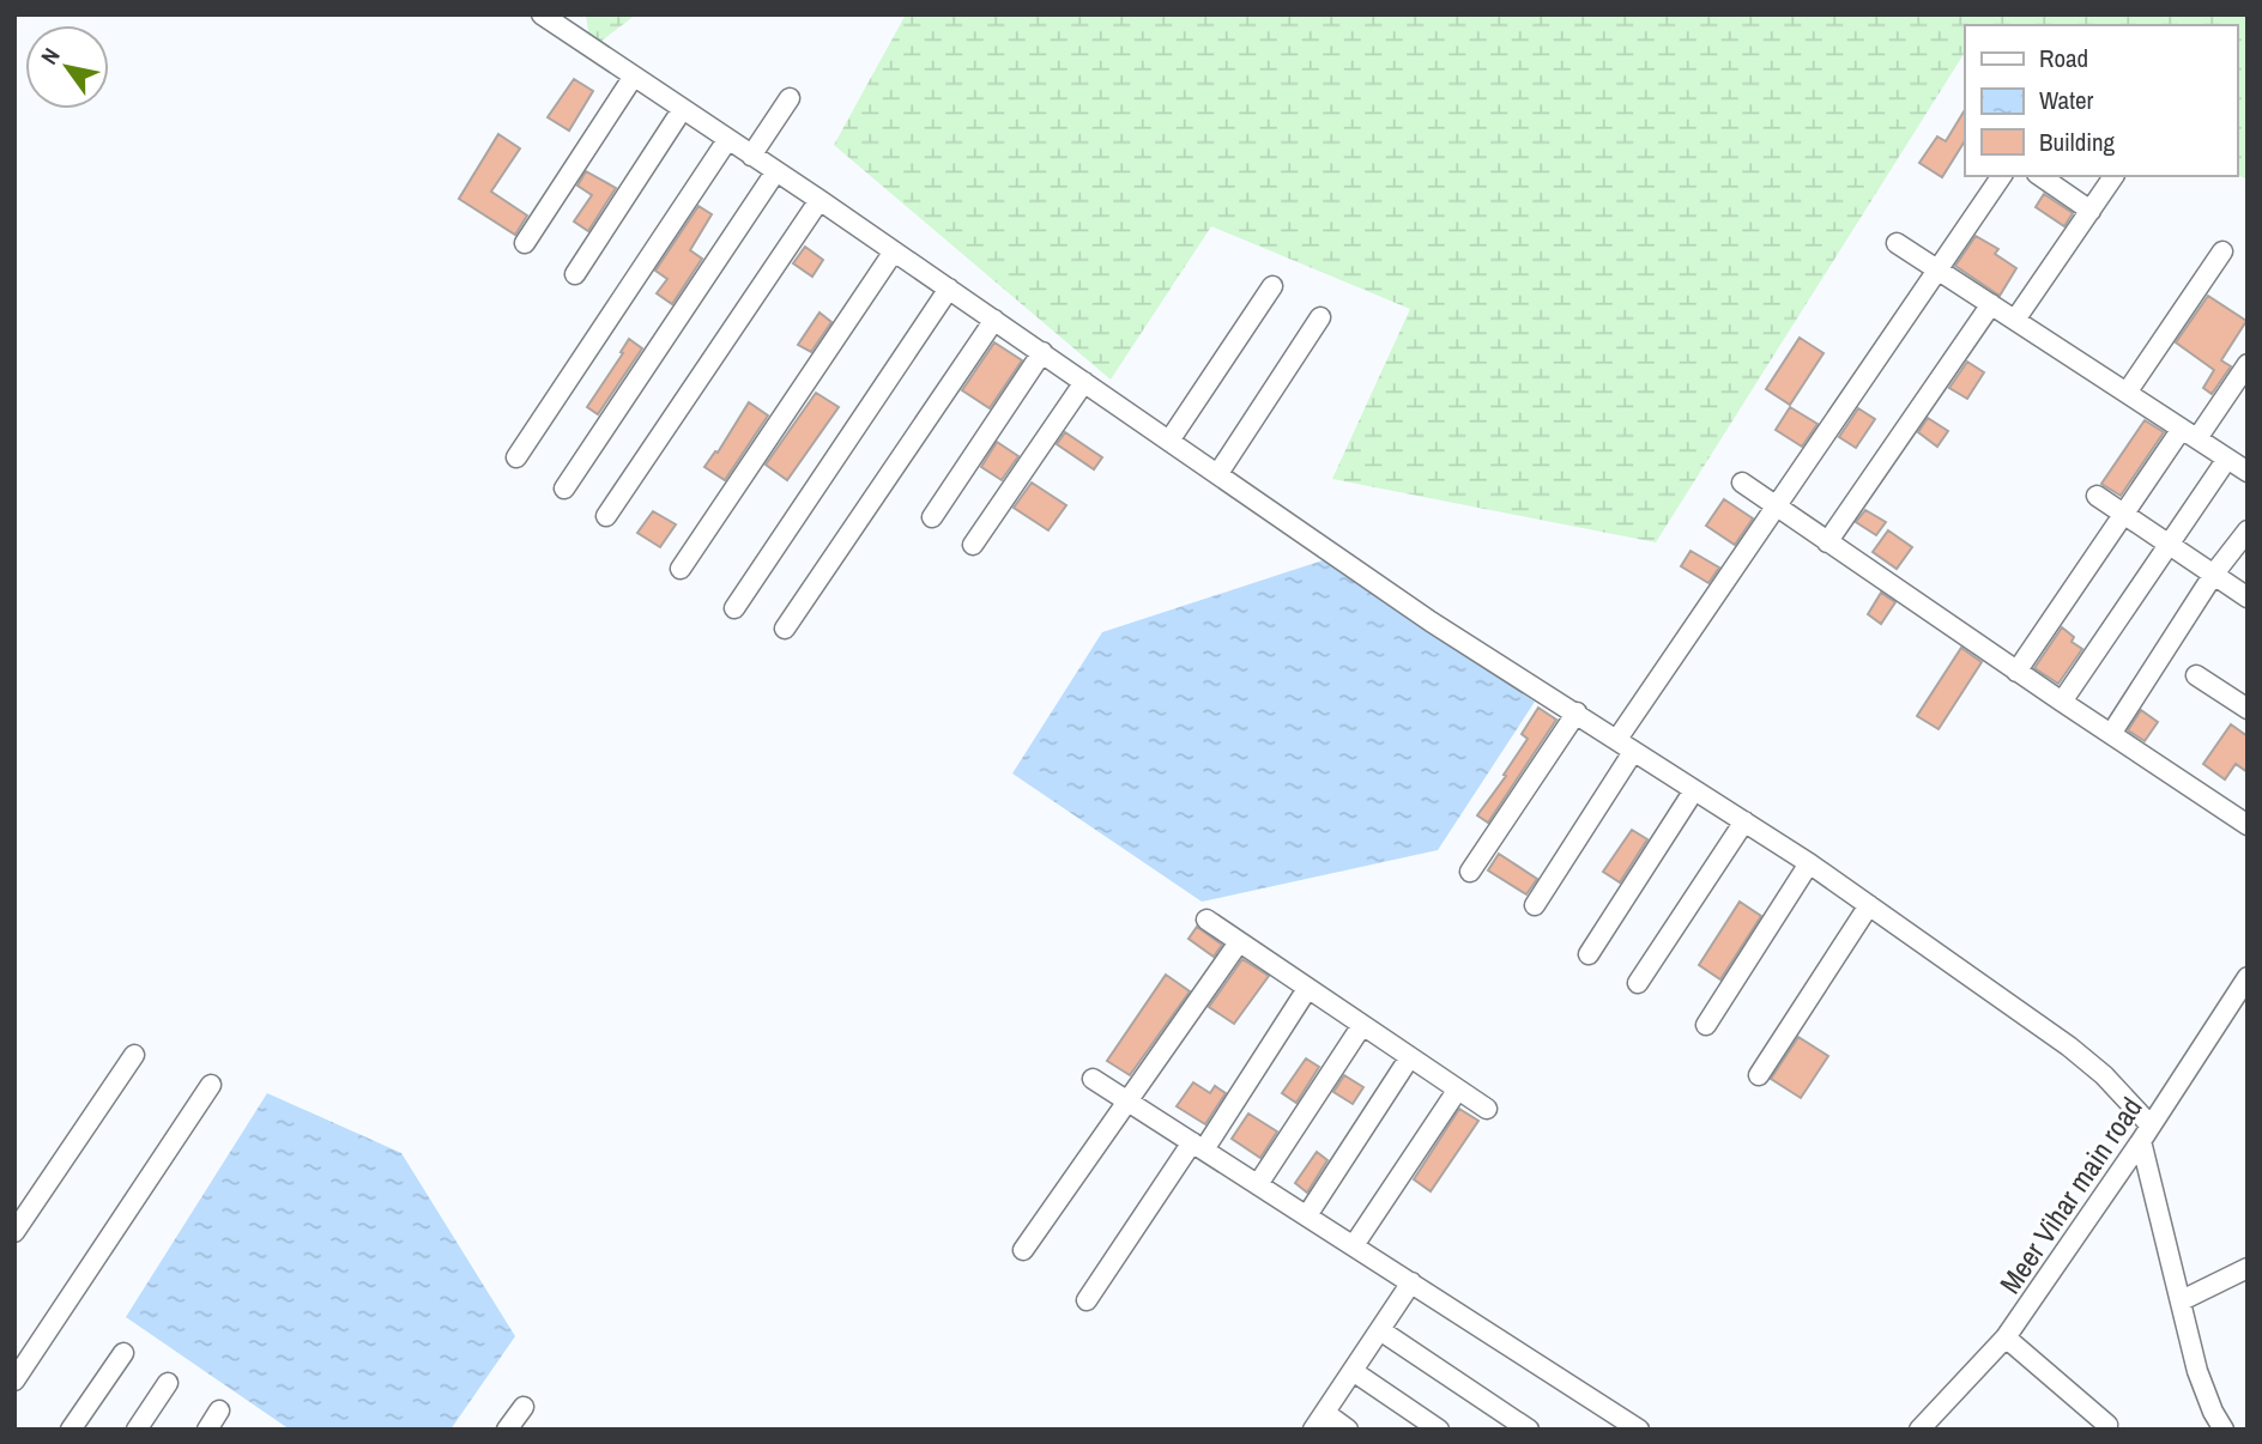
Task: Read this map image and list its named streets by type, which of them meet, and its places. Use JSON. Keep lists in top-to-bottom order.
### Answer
{
  "streets": {
    "street": ["Meer Vihar main road"]
  },
  "legend": ["Road", "Water", "Building"],
  "north": "top left"
}
